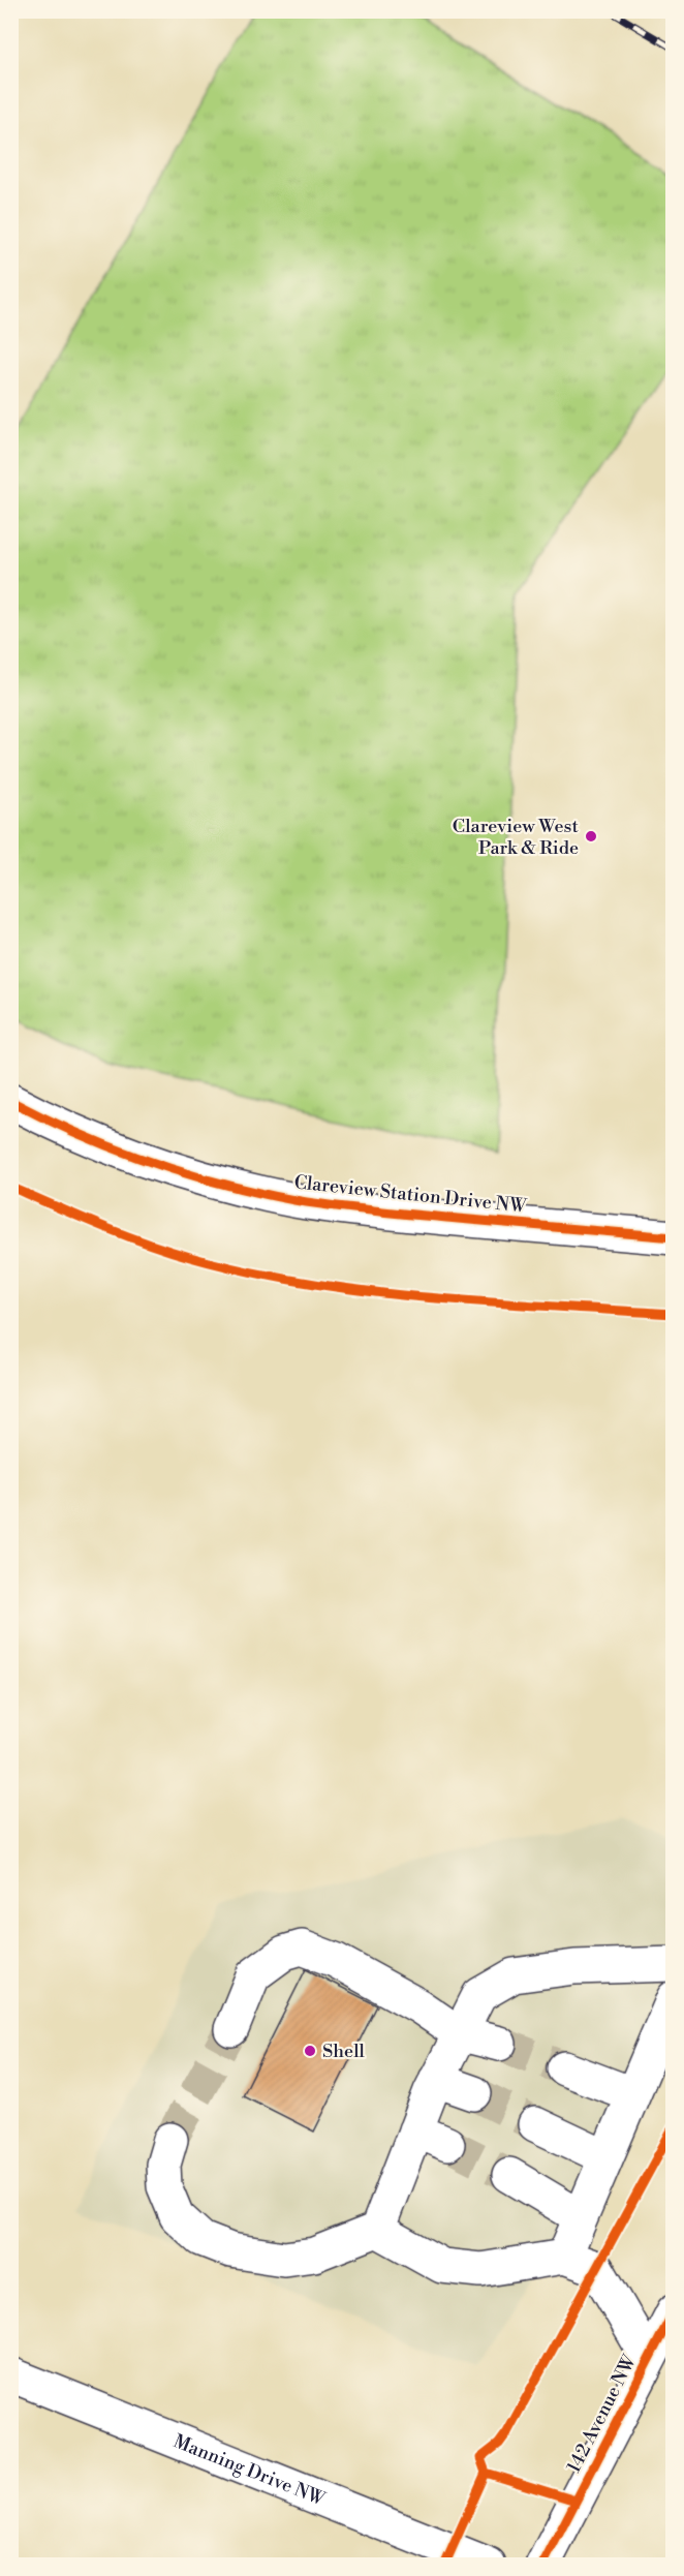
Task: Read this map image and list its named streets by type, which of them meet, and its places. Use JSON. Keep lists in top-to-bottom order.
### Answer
{
  "streets": {
    "street": ["Clareview Station Drive NW", "142 Avenue NW", "Manning Drive NW"]
  },
  "places": ["Clareview West Park & Ride", "Shell"]
}
